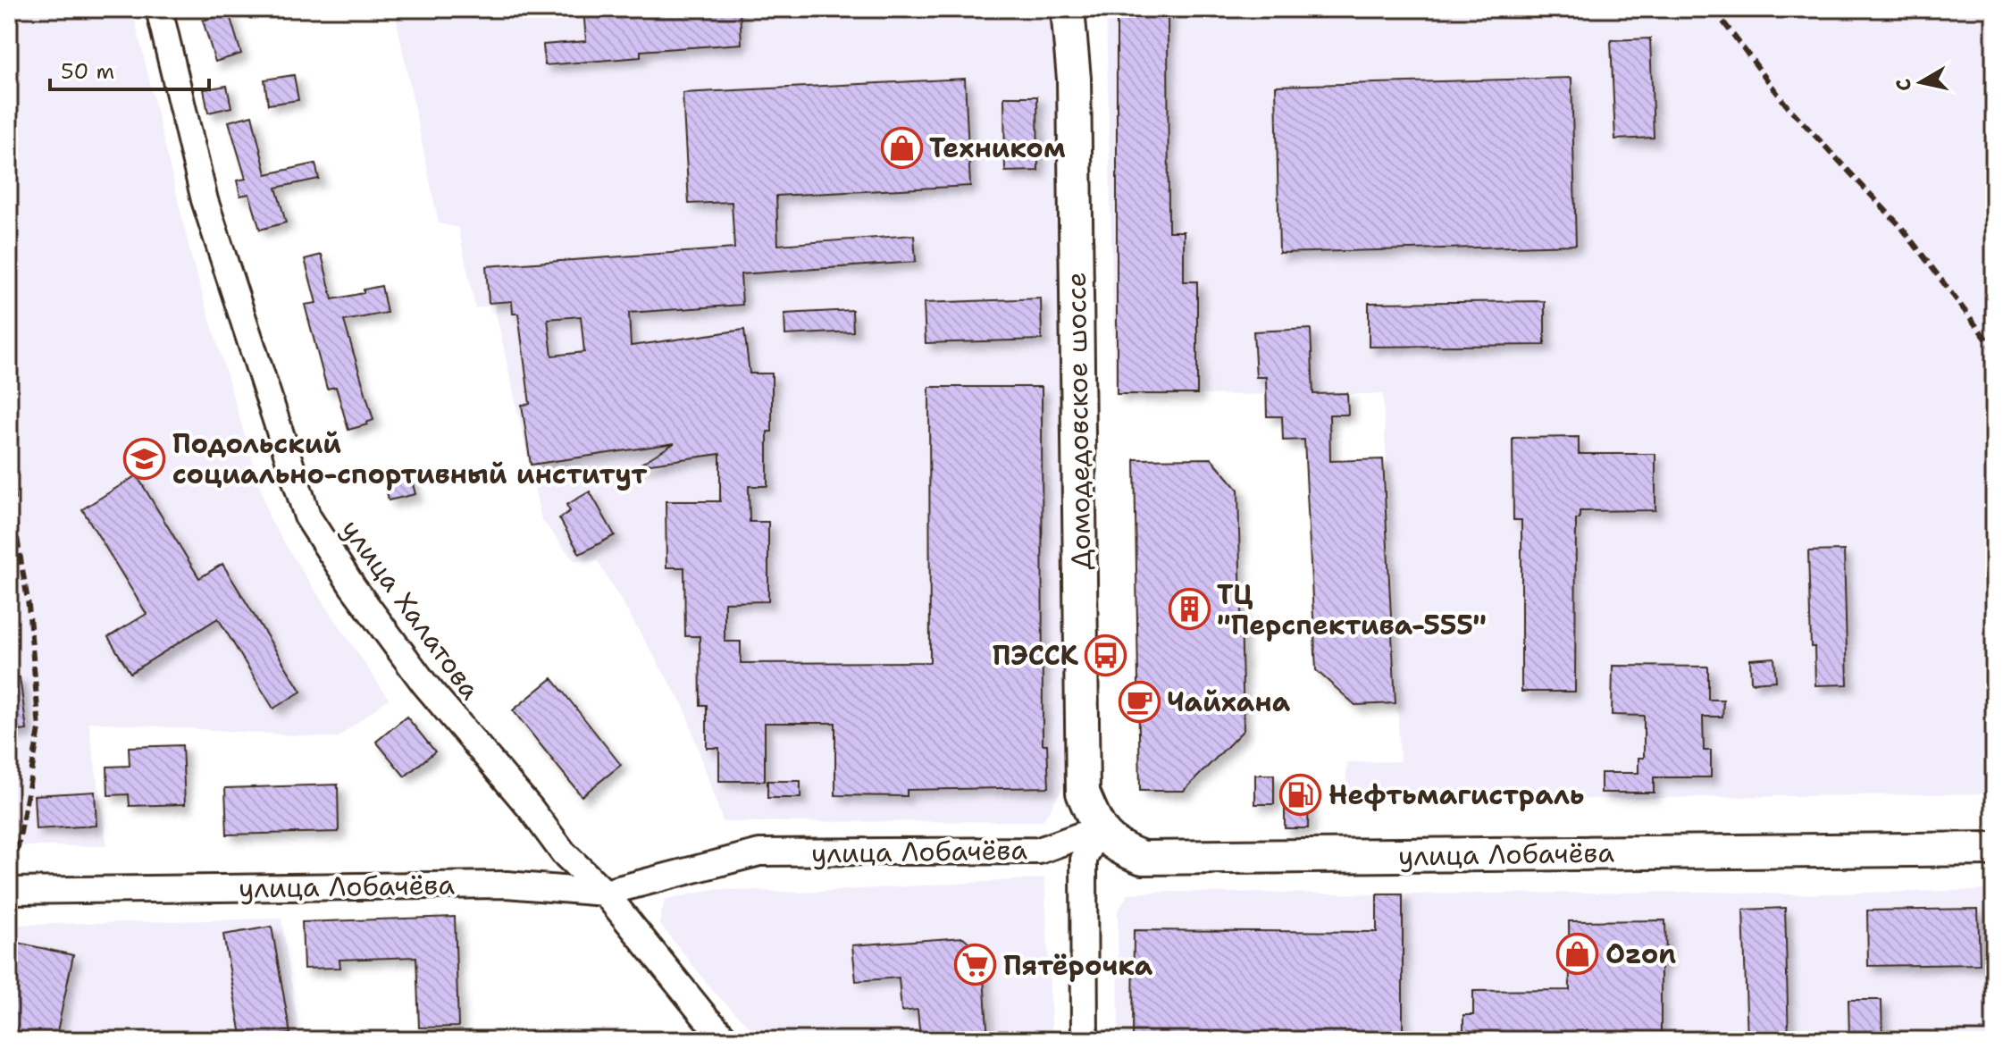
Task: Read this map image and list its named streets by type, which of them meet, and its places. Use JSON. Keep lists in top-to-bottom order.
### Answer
{
  "streets": {
    "main road": ["Домодедовское шоссе", "улица Лобачёва"],
    "street": ["улица Халатова"]
  },
  "crossings": [
    ["Домодедовское шоссе", "улица Лобачёва"],
    ["улица Халатова", "улица Лобачёва"]
  ],
  "places": {
    "shop": ["Техником", "Ozon"],
    "school or university": ["Подольский социально-спортивный институт"],
    "building": ["ТЦ \"Перспектива-555\""],
    "bus stop": ["ПЭССК"],
    "cafe": ["Чайхана"],
    "fuel station": ["Нефтьмагистраль"],
    "supermarket": ["Пятёрочка"]
  },
  "scale_bar": "50 m",
  "north": "left"
}
